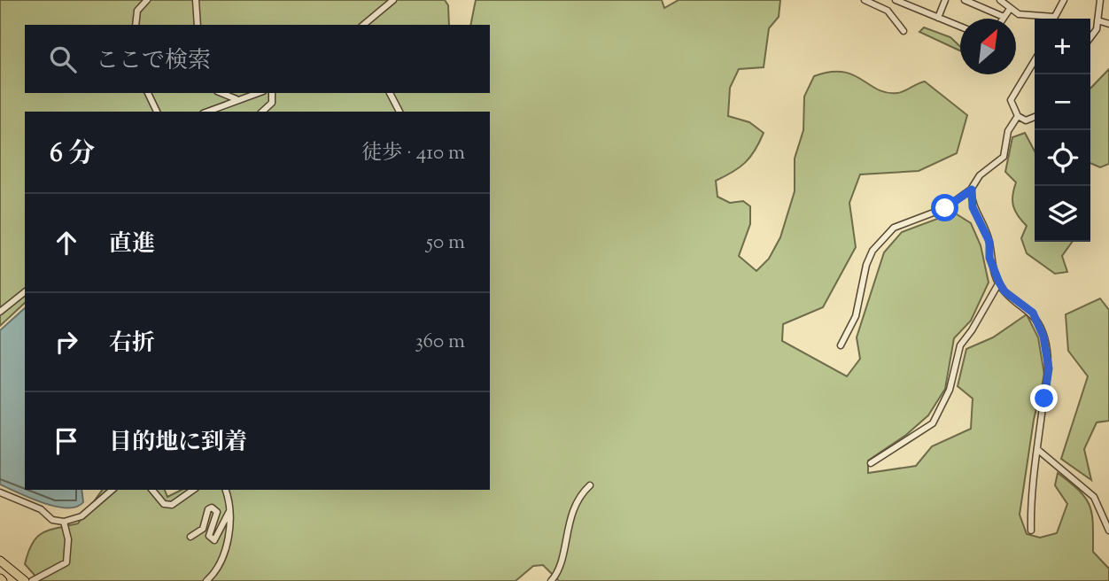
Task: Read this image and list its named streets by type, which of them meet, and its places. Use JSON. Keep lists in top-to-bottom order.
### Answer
{
  "north": "top right",
  "page": {
    "map_buttons": ["+", "−"],
    "search": "ここで検索",
    "heading": ["6 分", "徒歩 · 410 m"],
    "list": [
      ["直進", "50 m"],
      ["右折", "360 m"],
      "目的地に到着"
    ]
  }
}
